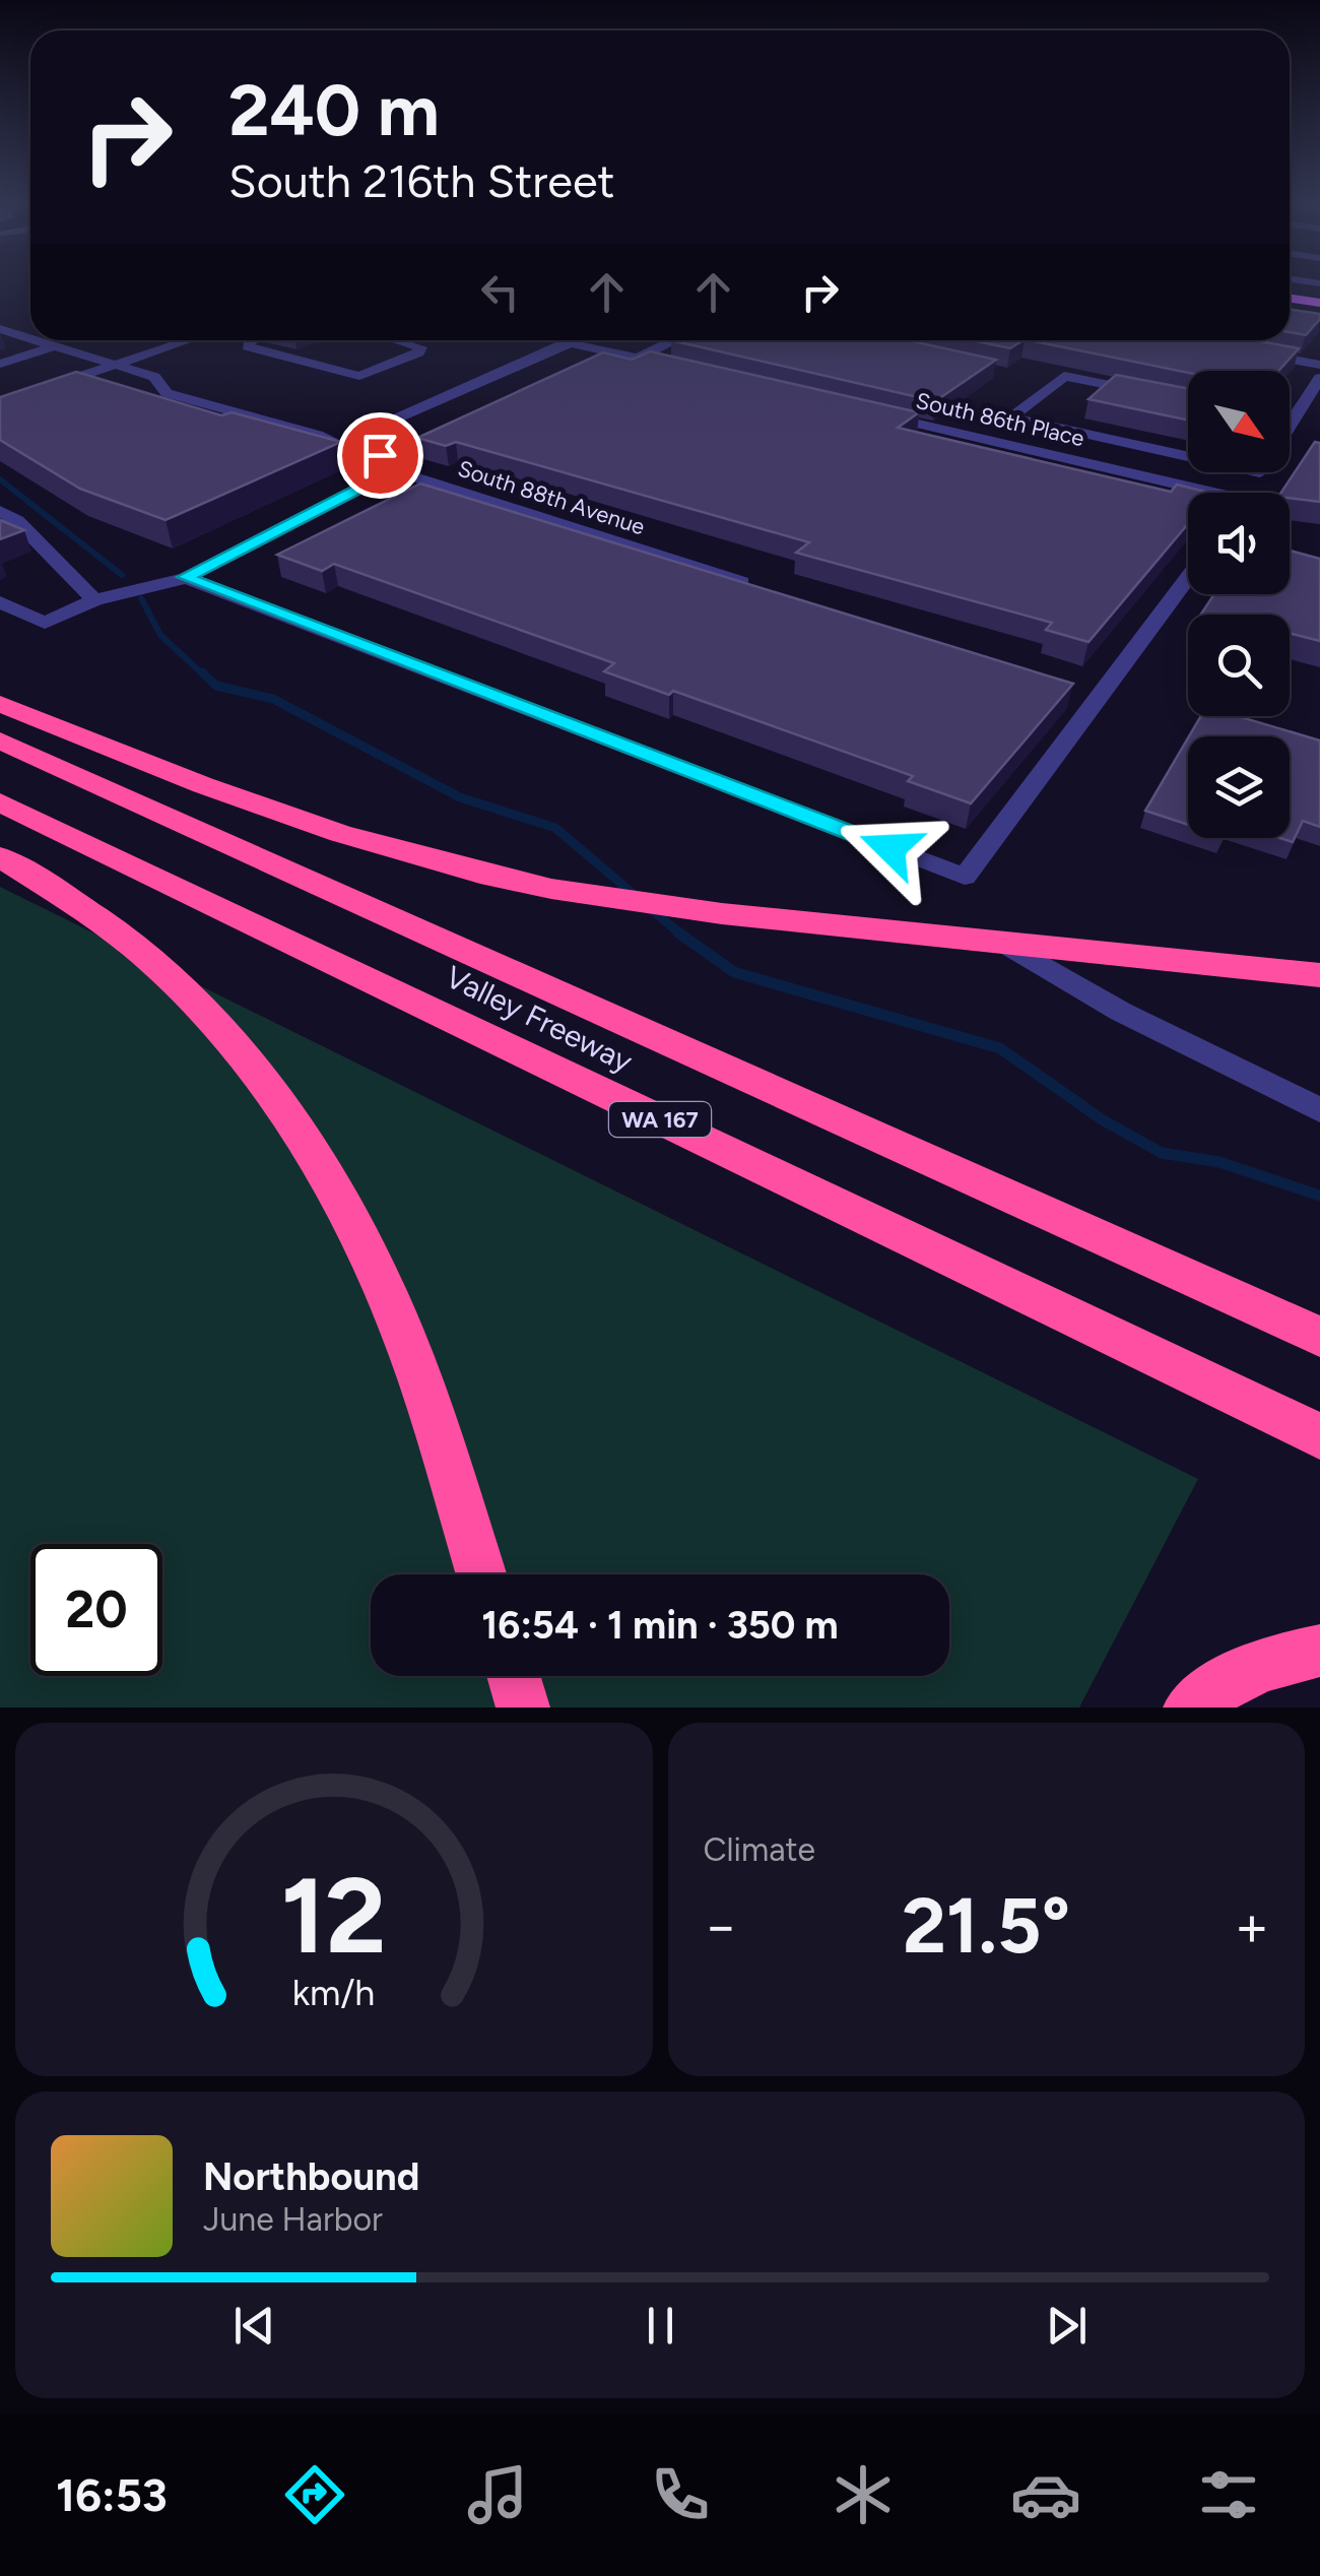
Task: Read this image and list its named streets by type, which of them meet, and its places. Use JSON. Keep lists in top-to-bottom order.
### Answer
{
  "streets": {
    "highway": ["Valley Freeway", "WA 167"],
    "street": ["South 86th Place", "South 88th Avenue"]
  },
  "north": "bottom right",
  "page": {
    "turn": ["240 m", "South 216th Street"],
    "limit": "20",
    "trip": "16:54 · 1 min · 350 m",
    "tile": "Climate",
    "heat": ["−", "21.5°", "+"],
    "song": ["Northbound", "June Harbor"],
    "tabs": "16:53",
    "gauge": ["12", "km/h"]
  }
}
